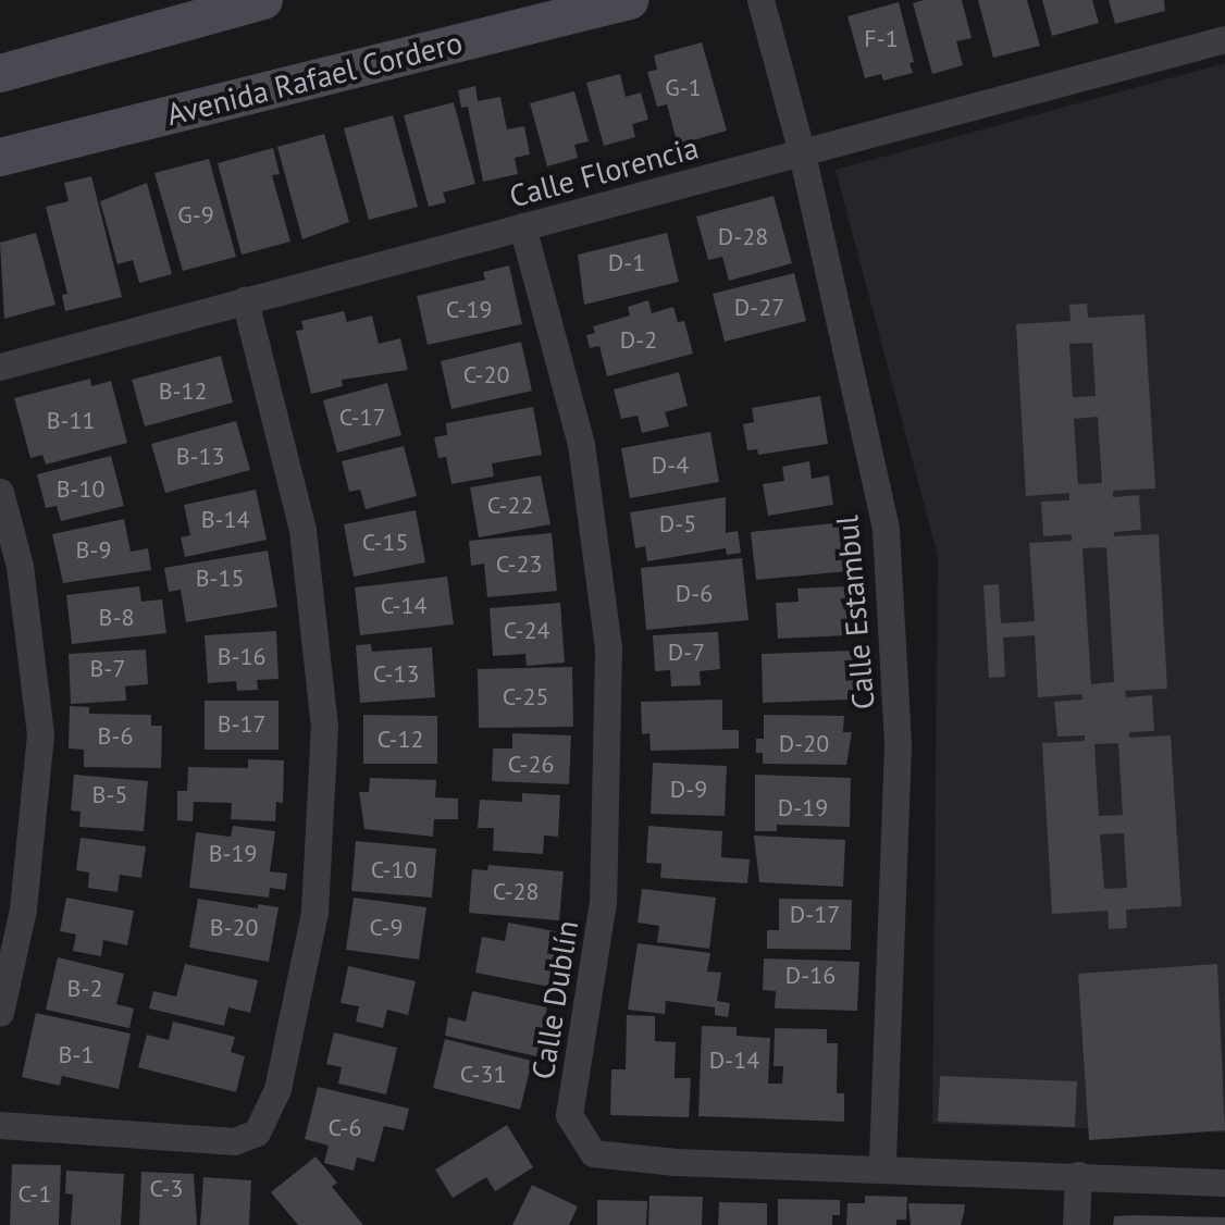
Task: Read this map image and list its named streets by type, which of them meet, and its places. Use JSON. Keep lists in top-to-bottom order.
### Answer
{
  "streets": {
    "main road": ["Avenida Rafael Cordero"],
    "street": ["Calle Florencia", "Calle Estambul", "Calle Dublín"]
  },
  "crossings": [
    ["Calle Florencia", "Calle Estambul"],
    ["Calle Florencia", "Calle Dublín"],
    ["Calle Estambul", "Calle Dublín"]
  ],
  "house_numbers": [
    "F-1",
    "G-1",
    "G-9",
    "D-28",
    "D-1",
    "D-27",
    "C-19",
    "D-2",
    "C-20",
    "B-12",
    "C-17",
    "B-11",
    "B-13",
    "D-4",
    "B-10",
    "C-22",
    "B-14",
    "D-5",
    "C-15",
    "B-9",
    "C-23",
    "B-15",
    "D-6",
    "C-14",
    "B-8",
    "C-24",
    "D-7",
    "B-16",
    "B-7",
    "C-13",
    "C-25",
    "B-17",
    "B-6",
    "C-12",
    "D-20",
    "C-26",
    "D-9",
    "B-5",
    "D-19",
    "B-19",
    "C-10",
    "C-28",
    "D-17",
    "B-20",
    "C-9",
    "D-16",
    "B-2",
    "B-1",
    "D-14",
    "C-31",
    "C-6",
    "C-3",
    "C-1"
  ]
}
